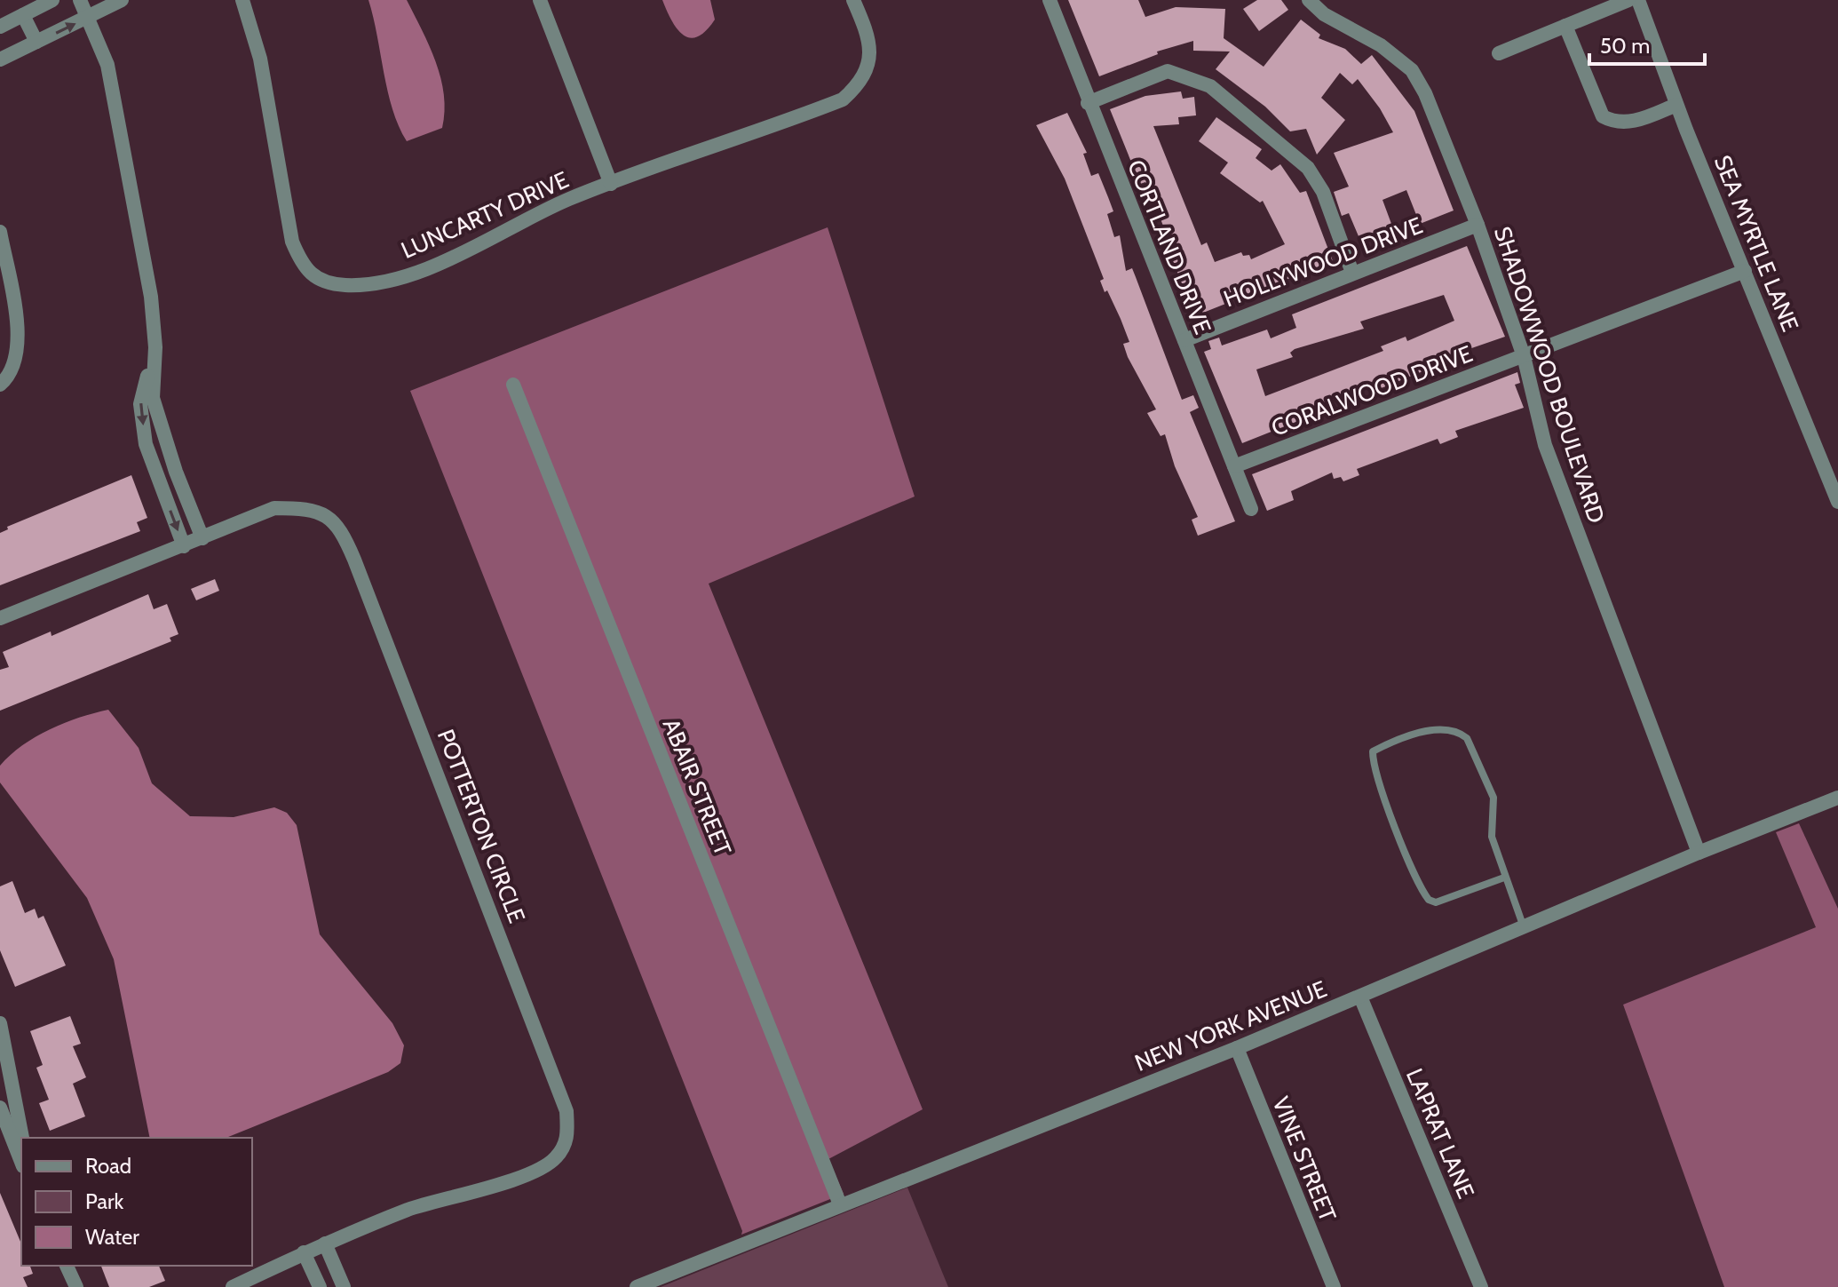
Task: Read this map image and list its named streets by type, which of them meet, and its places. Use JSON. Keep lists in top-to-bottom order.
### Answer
{
  "streets": {
    "street": [
      "LUNCARTY DRIVE",
      "SEA MYRTLE LANE",
      "CORTLAND DRIVE",
      "HOLLYWOOD DRIVE",
      "SHADOWWOOD BOULEVARD",
      "CORALWOOD DRIVE",
      "ABAIR STREET",
      "POTTERTON CIRCLE",
      "NEW YORK AVENUE",
      "LAPRAT LANE",
      "VINE STREET"
    ]
  },
  "crossings": [
    ["SEA MYRTLE LANE", "CORALWOOD DRIVE"],
    ["CORTLAND DRIVE", "HOLLYWOOD DRIVE"],
    ["CORTLAND DRIVE", "CORALWOOD DRIVE"],
    ["HOLLYWOOD DRIVE", "SHADOWWOOD BOULEVARD"],
    ["SHADOWWOOD BOULEVARD", "CORALWOOD DRIVE"],
    ["SHADOWWOOD BOULEVARD", "NEW YORK AVENUE"],
    ["ABAIR STREET", "NEW YORK AVENUE"],
    ["NEW YORK AVENUE", "LAPRAT LANE"],
    ["NEW YORK AVENUE", "VINE STREET"]
  ],
  "legend": ["Road", "Park", "Water"],
  "scale_bar": "50 m"
}
